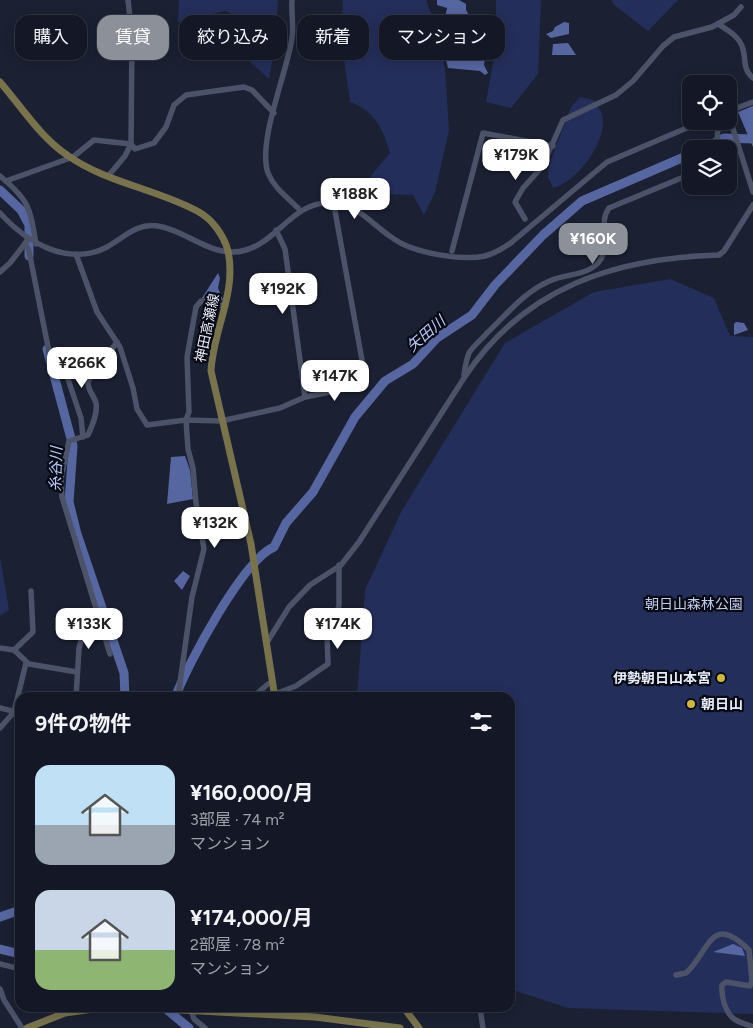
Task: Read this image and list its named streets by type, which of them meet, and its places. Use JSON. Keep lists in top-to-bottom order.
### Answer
{
  "streets": {
    "main road": ["神田高瀬線"]
  },
  "water": ["矢田川", "糸谷川"],
  "parks": ["朝日山森林公園"],
  "places": ["伊勢朝日山本宮", "朝日山"],
  "page": {
    "chip": [
      "購入",
      "賃貸",
      "絞り込み",
      "新着",
      "マンション"
    ],
    "price": [
      "¥179K",
      "¥188K",
      "¥160K",
      "¥192K",
      "¥266K",
      "¥147K",
      "¥132K",
      "¥133K",
      "¥174K"
    ],
    "heading": "9件の物件",
    "list": [
      {
        "name": "¥160,000/月",
        "note": "3部屋 · 74 m² · マンション"
      },
      {
        "name": "¥174,000/月",
        "note": "2部屋 · 78 m² · マンション"
      }
    ]
  }
}
